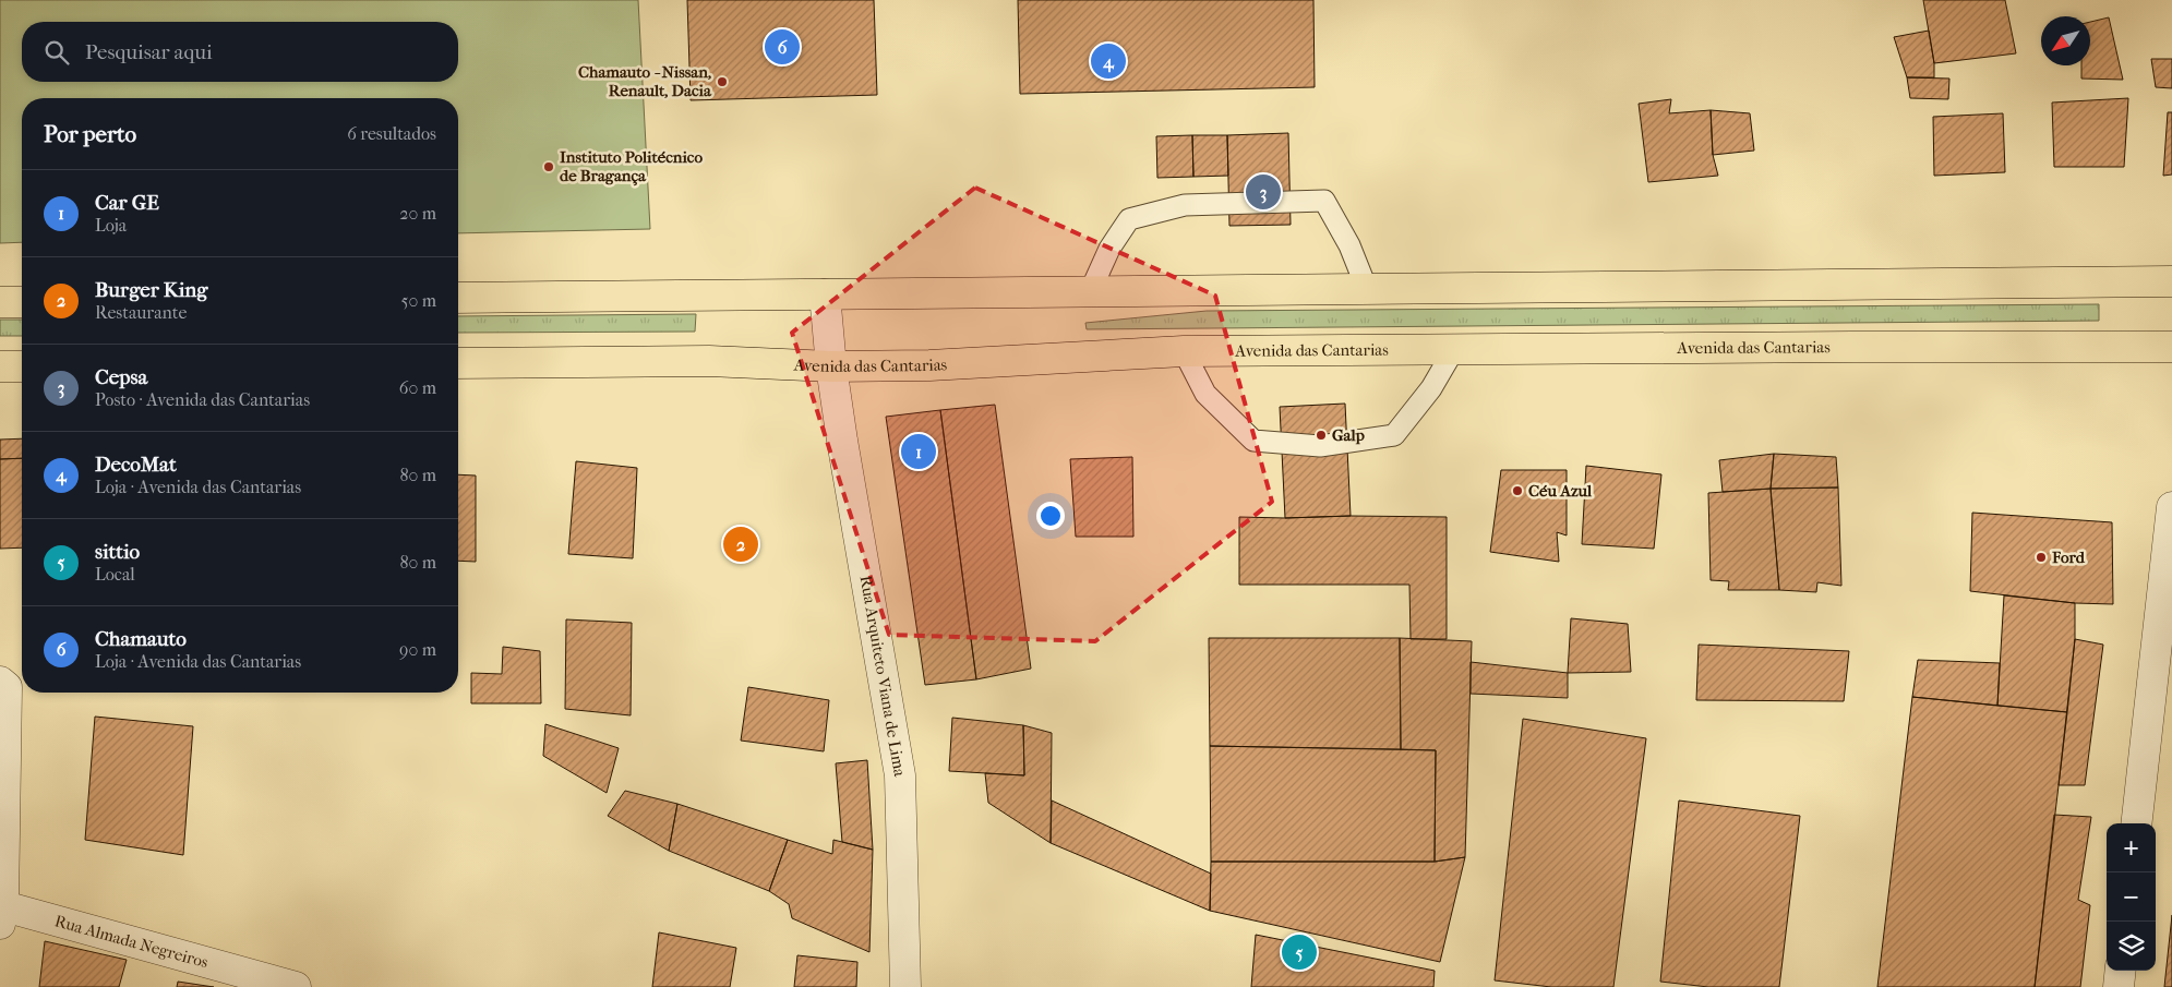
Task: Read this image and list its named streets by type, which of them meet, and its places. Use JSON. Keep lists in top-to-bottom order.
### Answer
{
  "streets": {
    "main road": ["Avenida das Cantarias"],
    "street": ["Rua Arquiteto Viana de Lima", "Rua Almada Negreiros"]
  },
  "crossings": [
    ["Avenida das Cantarias", "Rua Arquiteto Viana de Lima"]
  ],
  "places": [
    "Chamauto - Nissan, Renault, Dacia",
    "Instituto Politécnico de Bragança",
    "Galp",
    "Céu Azul",
    "Ford"
  ],
  "north": "bottom left",
  "page": {
    "search": "Pesquisar aqui",
    "pins": [
      "6",
      "4",
      "3",
      "1",
      "2",
      "5"
    ],
    "heading": ["Por perto", "6 resultados"],
    "list": [
      {
        "mark": "1",
        "name": "Car GE",
        "note": "Loja",
        "value": "20 m"
      },
      {
        "mark": "2",
        "name": "Burger King",
        "note": "Restaurante",
        "value": "50 m"
      },
      {
        "mark": "3",
        "name": "Cepsa",
        "note": "Posto · Avenida das Cantarias",
        "value": "60 m"
      },
      {
        "mark": "4",
        "name": "DecoMat",
        "note": "Loja · Avenida das Cantarias",
        "value": "80 m"
      },
      {
        "mark": "5",
        "name": "sittio",
        "note": "Local",
        "value": "80 m"
      },
      {
        "mark": "6",
        "name": "Chamauto",
        "note": "Loja · Avenida das Cantarias",
        "value": "90 m"
      }
    ],
    "map_buttons": ["+", "−"]
  }
}
